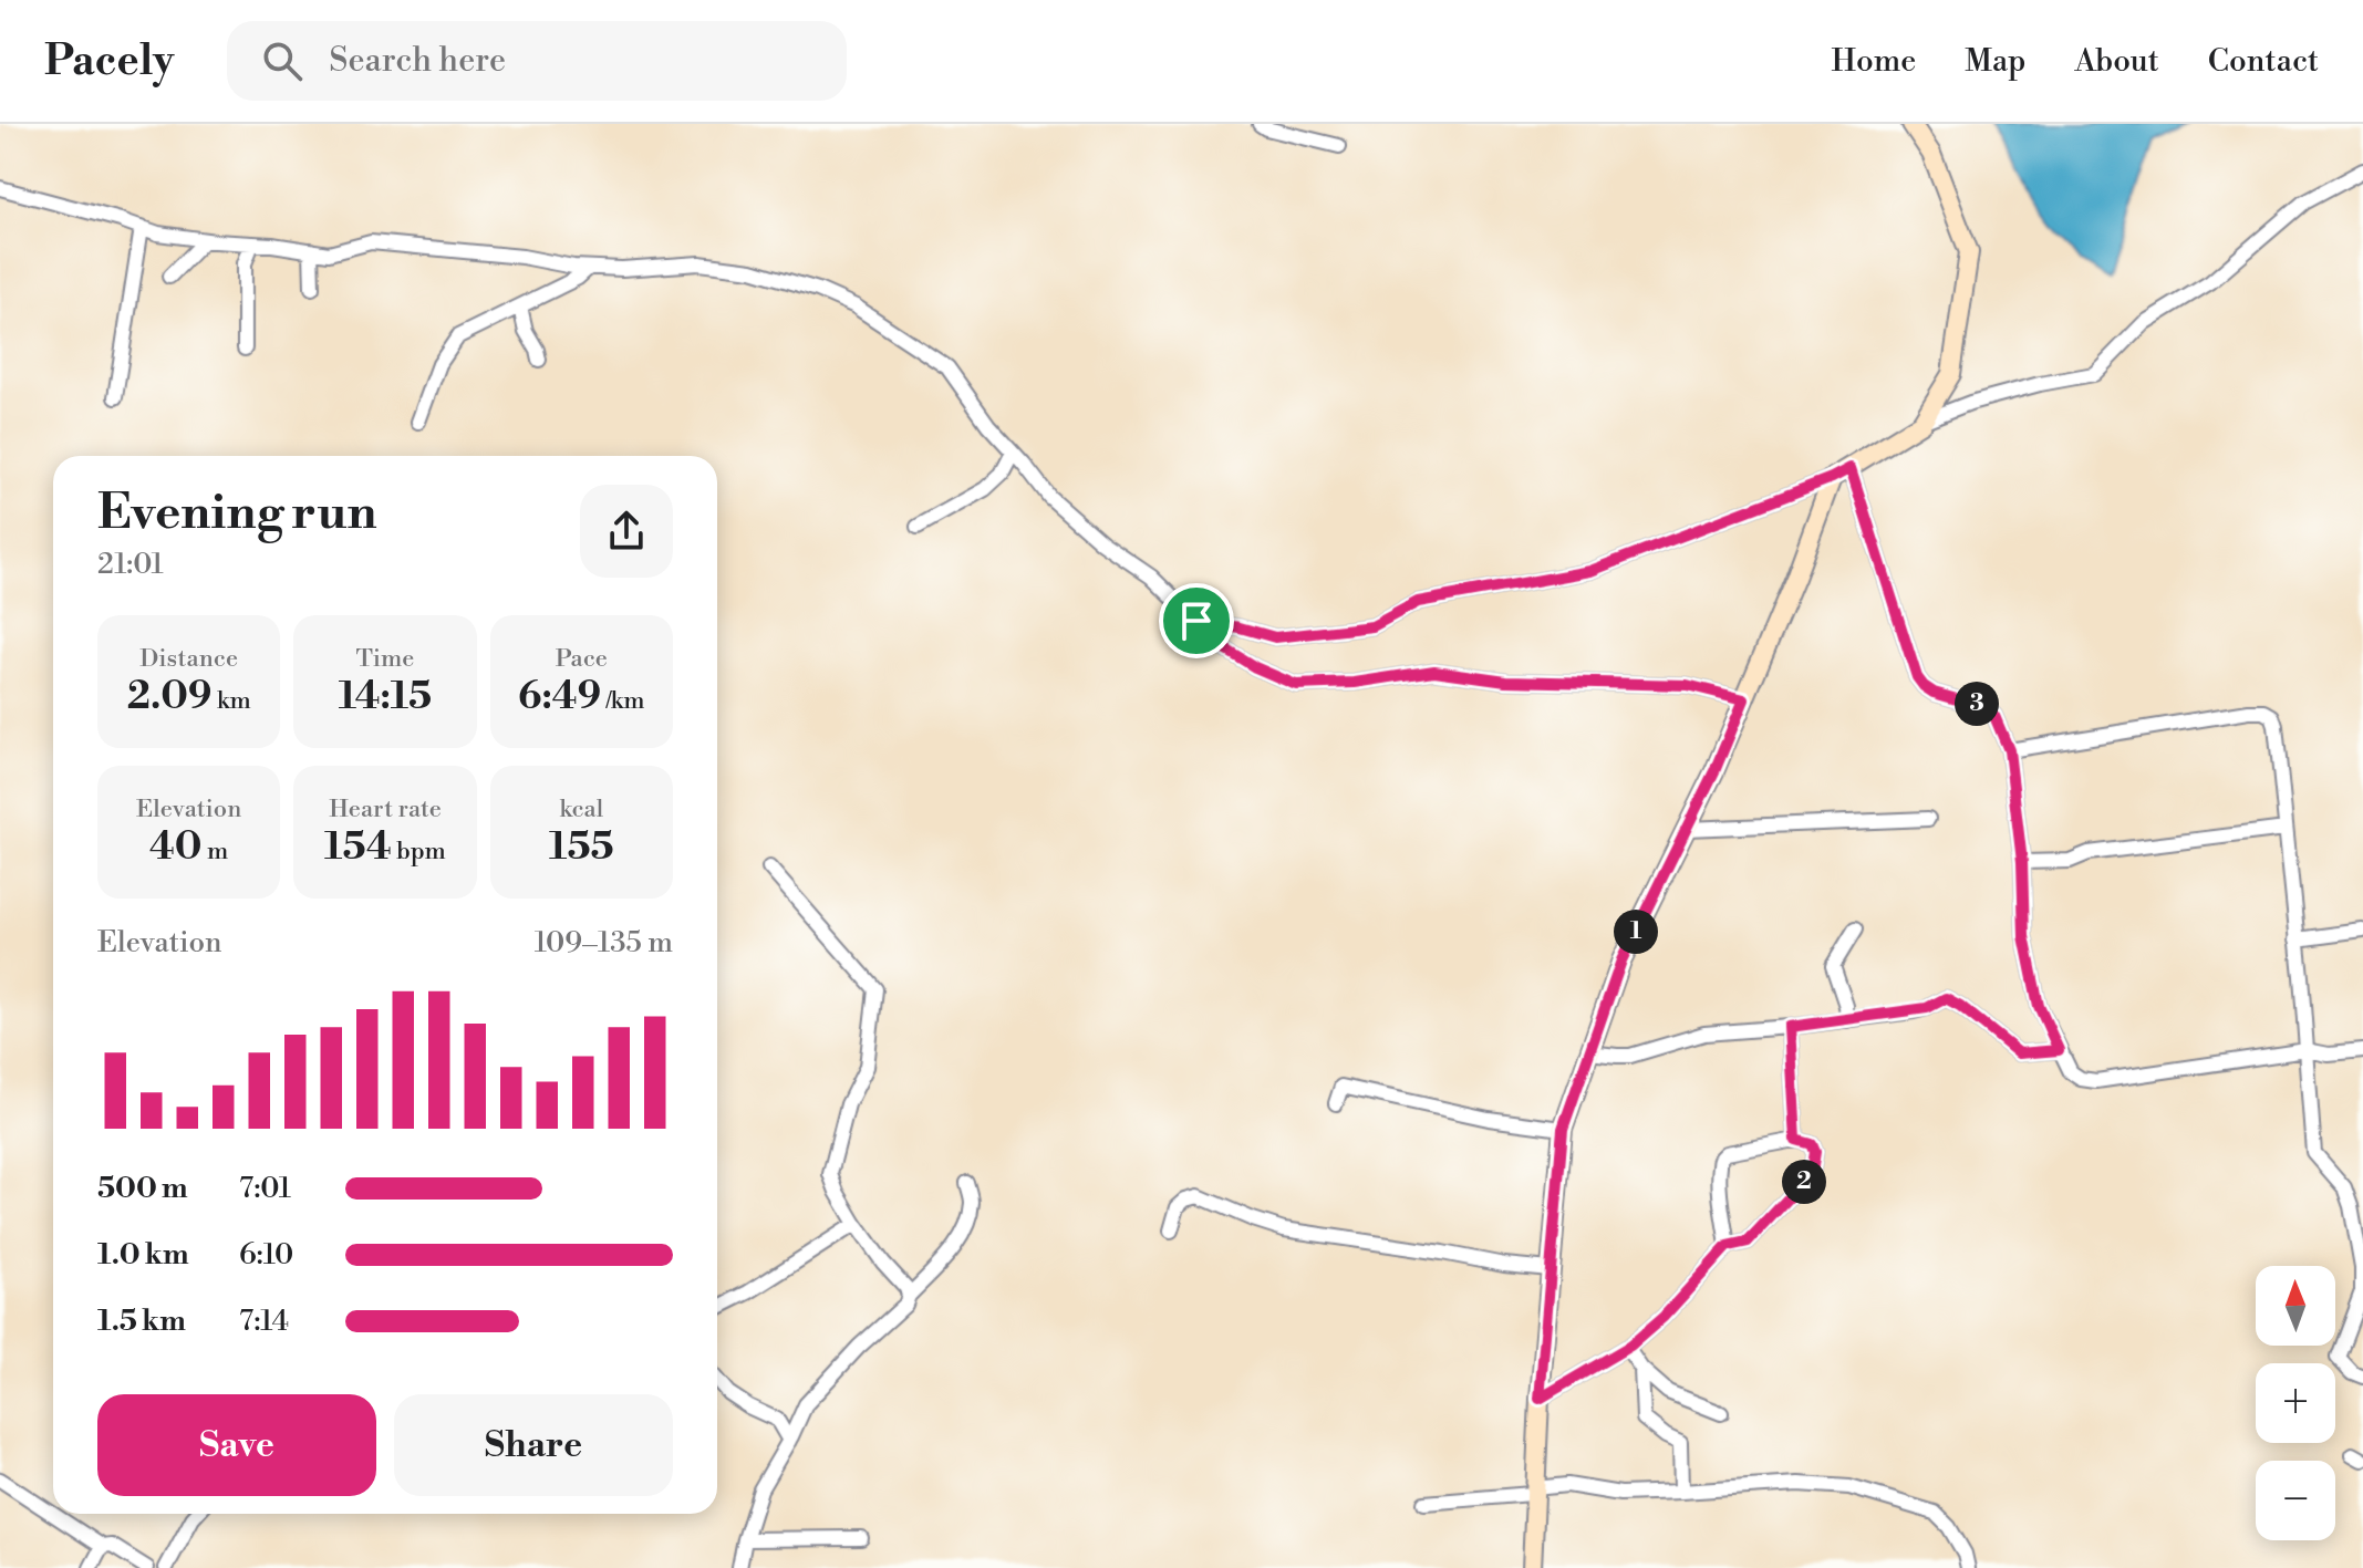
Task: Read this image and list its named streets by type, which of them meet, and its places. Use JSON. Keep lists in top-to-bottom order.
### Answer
{
  "north": "top",
  "page": {
    "header": "Pacely",
    "search": "Search here",
    "nav": [
      "Home",
      "Map",
      "About",
      "Contact"
    ],
    "heading": ["Evening run", "21:01"],
    "stats": [
      ["Distance", "2.09 km"],
      ["Time", "14:15"],
      ["Pace", "6:49 /km"],
      ["Elevation", "40 m"],
      ["Heart rate", "154 bpm"],
      ["kcal", "155"]
    ],
    "pins": ["3", "1", "2"],
    "chart": ["Elevation", "109–135 m"],
    "list": [
      {
        "name": "500 m",
        "note": "7:01"
      },
      {
        "name": "1.0 km",
        "note": "6:10"
      },
      {
        "name": "1.5 km",
        "note": "7:14"
      }
    ],
    "map_buttons": ["+", "−"],
    "buttons": ["Save", "Share"]
  }
}
